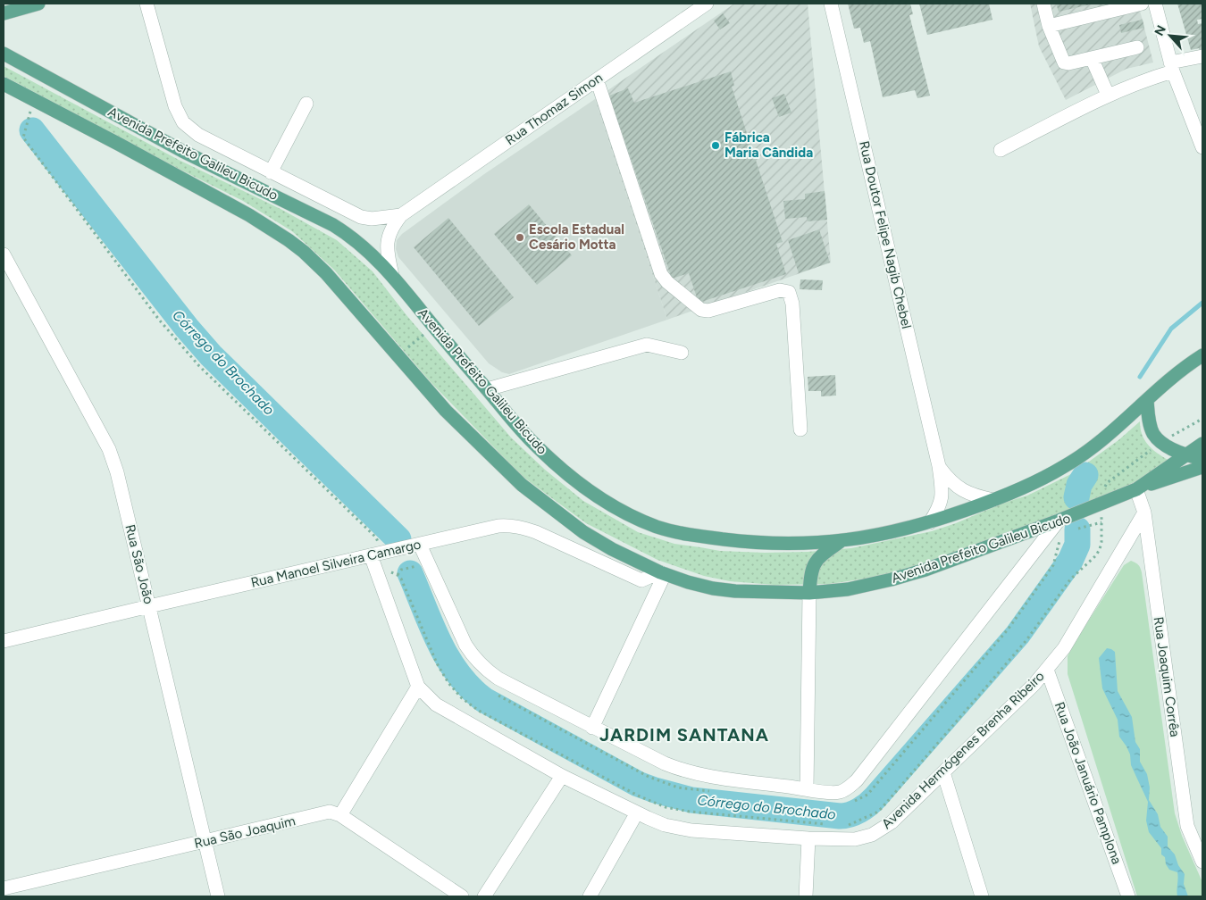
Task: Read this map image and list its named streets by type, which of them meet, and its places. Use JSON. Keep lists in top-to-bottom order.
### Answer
{
  "streets": {
    "main road": ["Avenida Prefeito Galileu Bicudo"],
    "street": [
      "Rua Thomaz Simon",
      "Rua Doutor Felipe Nagib Chebel",
      "Rua Manoel Silveira Camargo",
      "Rua São João",
      "Rua Joaquim Corrêa",
      "Avenida Hermógenes Brenha Ribeiro",
      "Rua João Januário Pamplona",
      "Rua São Joaquim"
    ]
  },
  "crossings": [
    ["Rua Thomaz Simon", "Avenida Prefeito Galileu Bicudo"],
    ["Avenida Prefeito Galileu Bicudo", "Rua Doutor Felipe Nagib Chebel"],
    ["Avenida Prefeito Galileu Bicudo", "Rua Manoel Silveira Camargo"],
    ["Avenida Prefeito Galileu Bicudo", "Rua Joaquim Corrêa"],
    ["Rua Manoel Silveira Camargo", "Rua São João"],
    ["Rua Manoel Silveira Camargo", "Avenida Hermógenes Brenha Ribeiro"],
    ["Rua São João", "Rua São Joaquim"],
    ["Rua Joaquim Corrêa", "Avenida Hermógenes Brenha Ribeiro"],
    ["Avenida Hermógenes Brenha Ribeiro", "Rua João Januário Pamplona"]
  ],
  "districts": ["JARDIM SANTANA"],
  "water": ["Córrego do Brochado"],
  "places": ["Fábrica Maria Cândida", "Escola Estadual Cesário Motta"],
  "north": "top left"
}
